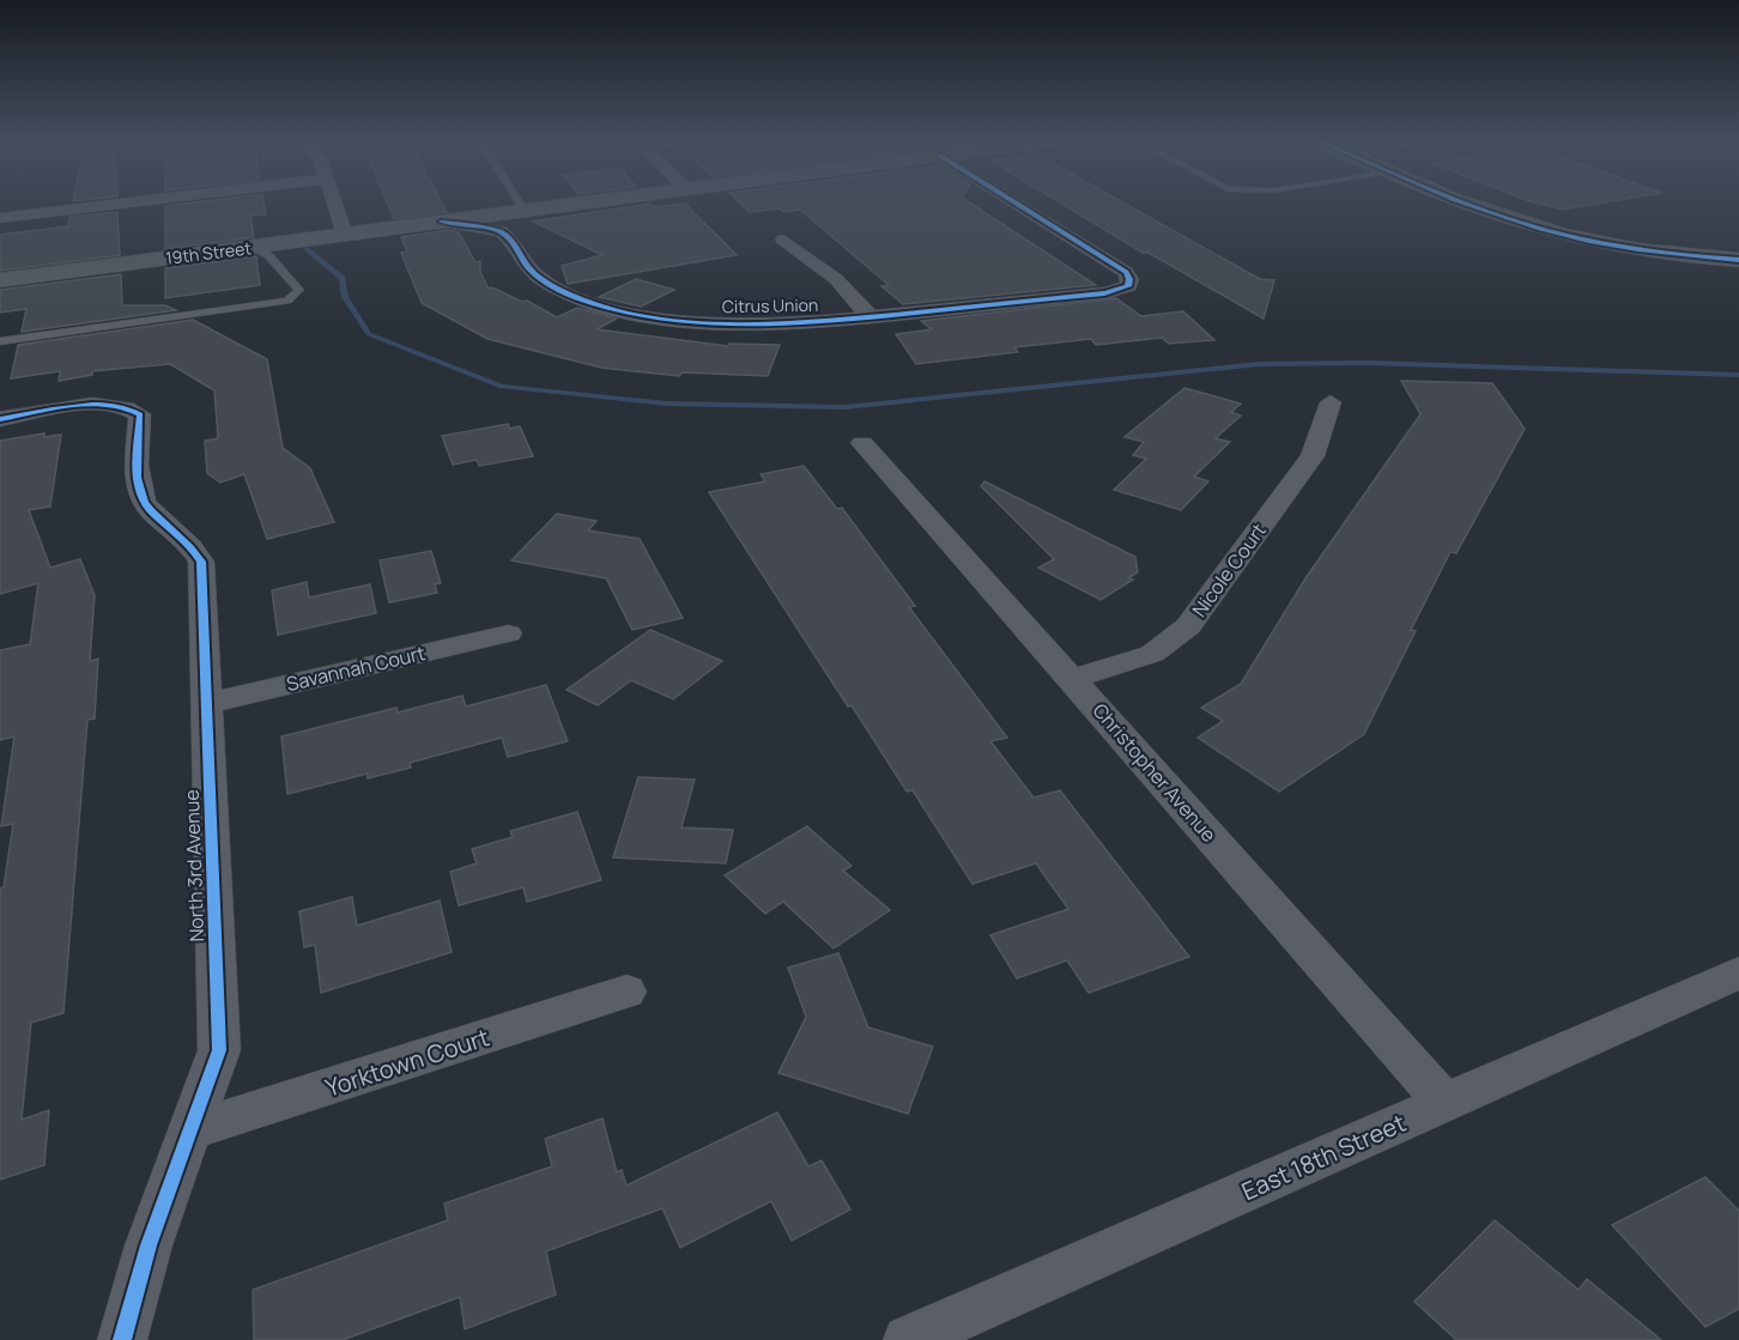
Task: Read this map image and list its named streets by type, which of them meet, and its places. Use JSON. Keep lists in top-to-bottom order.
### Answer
{
  "streets": {
    "main road": ["19th Street"],
    "street": [
      "Citrus Union",
      "Nicole Court",
      "Savannah Court",
      "Christopher Avenue",
      "North 3rd Avenue",
      "Yorktown Court",
      "East 18th Street"
    ]
  },
  "crossings": [
    ["Nicole Court", "Christopher Avenue"],
    ["Savannah Court", "North 3rd Avenue"],
    ["Christopher Avenue", "East 18th Street"],
    ["North 3rd Avenue", "Yorktown Court"]
  ]
}
